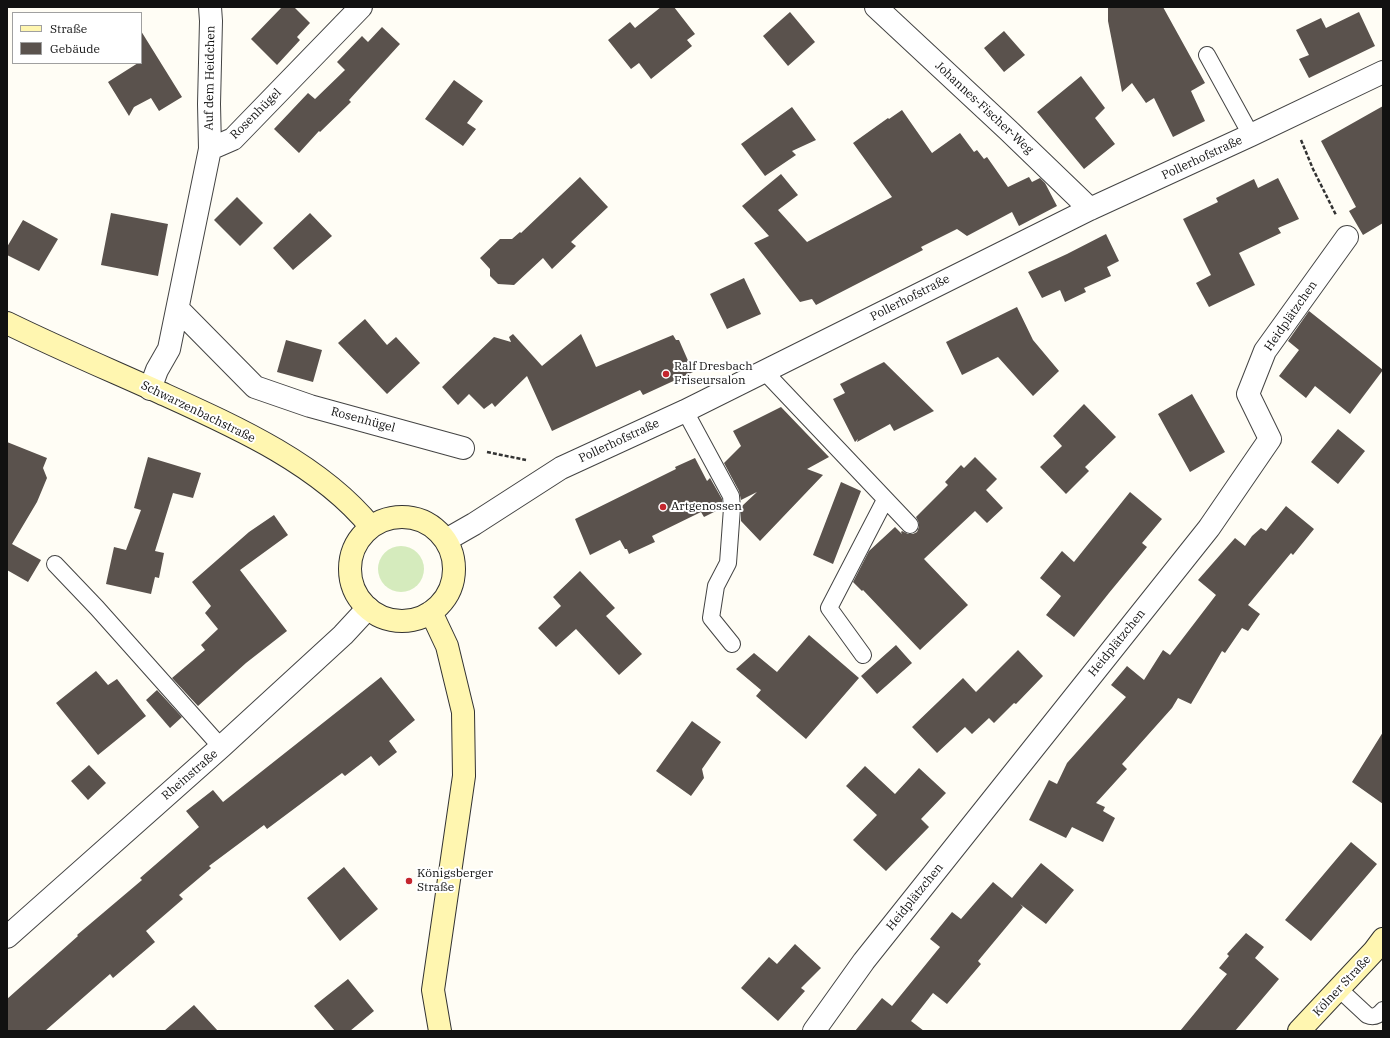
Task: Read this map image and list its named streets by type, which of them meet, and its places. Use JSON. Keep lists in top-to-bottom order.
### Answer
{
  "streets": {
    "main road": ["Schwarzenbachstraße", "Kölner Straße"],
    "street": [
      "Auf dem Heidchen",
      "Johannes-Fischer-Weg",
      "Rosenhügel",
      "Pollerhofstraße",
      "Heidplätzchen",
      "Rheinstraße"
    ]
  },
  "crossings": [
    ["Auf dem Heidchen", "Rosenhügel"],
    ["Johannes-Fischer-Weg", "Pollerhofstraße"],
    ["Pollerhofstraße", "Schwarzenbachstraße"],
    ["Pollerhofstraße", "Rheinstraße"],
    ["Schwarzenbachstraße", "Rheinstraße"]
  ],
  "places": ["Ralf Dresbach Friseursalon", "Artgenossen", "Königsberger Straße"],
  "legend": ["Straße", "Gebäude"]
}
